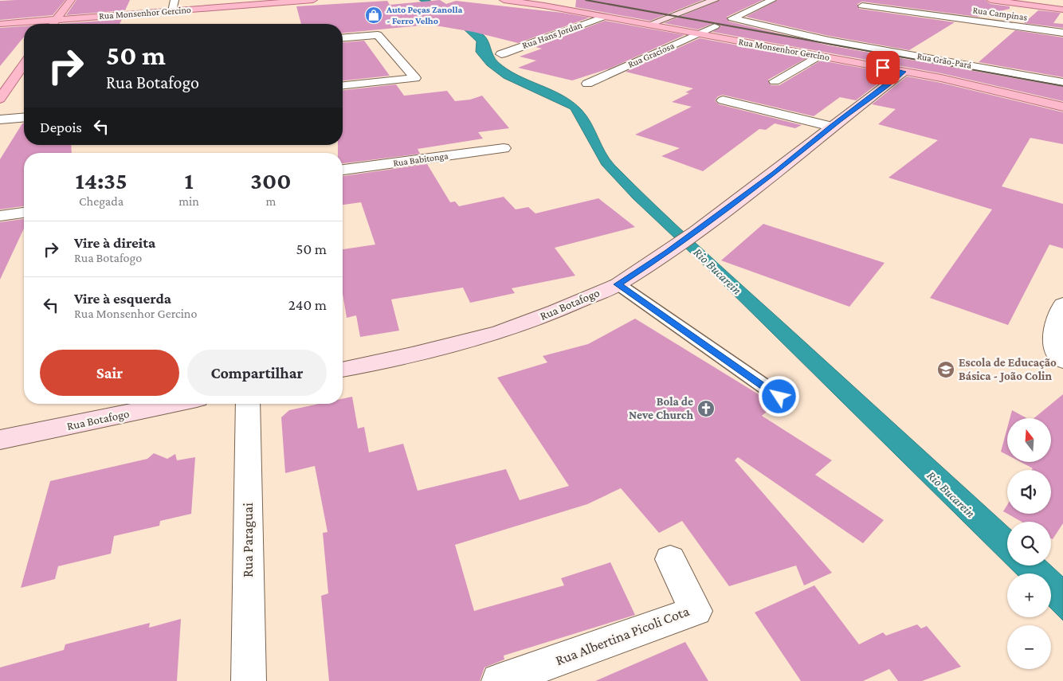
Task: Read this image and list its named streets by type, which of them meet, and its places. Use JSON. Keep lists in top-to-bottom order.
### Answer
{
  "streets": {
    "main road": ["Rua Monsenhor Gercino"],
    "street": [
      "Rua Campinas",
      "Rua Hans Jordan",
      "Rua Graciosa",
      "Rua Grão-Pará",
      "Rua Babitonga",
      "Rua Botafogo",
      "Rua Paraguai",
      "Rua Albertina Picoli Cota"
    ]
  },
  "crossings": [
    ["Rua Monsenhor Gercino", "Rua Hans Jordan"],
    ["Rua Monsenhor Gercino", "Rua Graciosa"],
    ["Rua Monsenhor Gercino", "Rua Botafogo"]
  ],
  "water": ["Rio Bucarein"],
  "places": {
    "shop": ["Auto Peças Zanolla - Ferro Velho"],
    "school or university": ["Escola de Educação Básica - João Colin"],
    "church": ["Bola de Neve Church"]
  },
  "north": "top",
  "page": {
    "turn": ["50 m", "Rua Botafogo"],
    "then": "Depois",
    "eta": [
      "14:35",
      "Chegada",
      "1",
      "min",
      "300",
      "m"
    ],
    "list": [
      {
        "name": "Vire à direita",
        "note": "Rua Botafogo",
        "value": "50 m"
      },
      {
        "name": "Vire à esquerda",
        "note": "Rua Monsenhor Gercino",
        "value": "240 m"
      }
    ],
    "buttons": ["Sair", "Compartilhar"],
    "map_buttons": ["+", "−"]
  }
}
